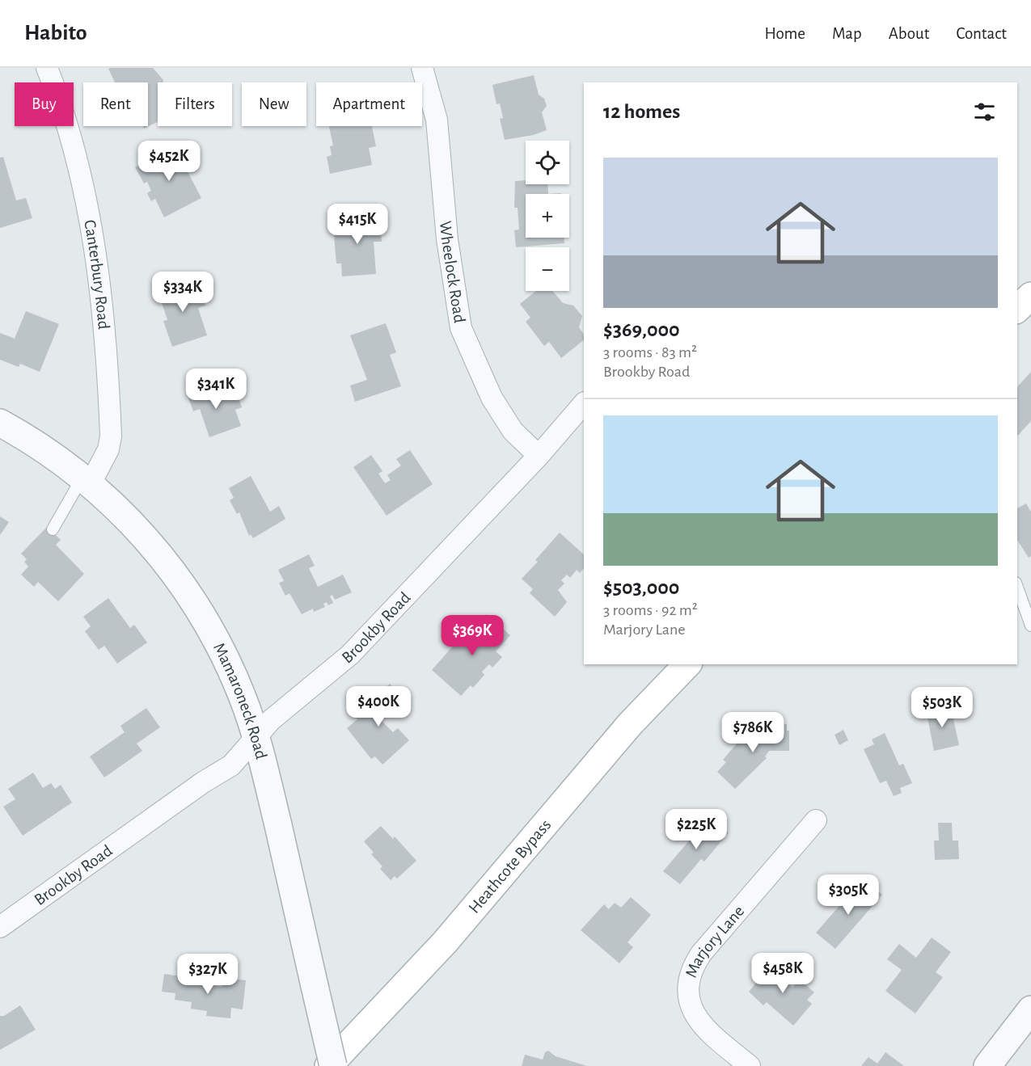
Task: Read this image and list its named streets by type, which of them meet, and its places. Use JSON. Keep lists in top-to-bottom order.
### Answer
{
  "streets": {
    "main road": ["Heathcote Bypass"],
    "street": [
      "Wheelock Road",
      "Canterbury Road",
      "Brookby Road",
      "Mamaroneck Road",
      "Marjory Lane"
    ]
  },
  "crossings": [
    ["Wheelock Road", "Brookby Road"],
    ["Canterbury Road", "Mamaroneck Road"],
    ["Brookby Road", "Mamaroneck Road"]
  ],
  "page": {
    "header": "Habito",
    "nav": [
      "Home",
      "Map",
      "About",
      "Contact"
    ],
    "chip": [
      "Buy",
      "Rent",
      "Filters",
      "New",
      "Apartment"
    ],
    "heading": "12 homes",
    "map_buttons": ["+", "−"],
    "price": [
      "$452K",
      "$415K",
      "$334K",
      "$341K",
      "$369K",
      "$400K",
      "$503K",
      "$786K",
      "$225K",
      "$305K",
      "$458K",
      "$327K"
    ],
    "list": [
      {
        "name": "$369,000",
        "note": "3 rooms · 83 m² · Brookby Road"
      },
      {
        "name": "$503,000",
        "note": "3 rooms · 92 m² · Marjory Lane"
      }
    ]
  }
}
